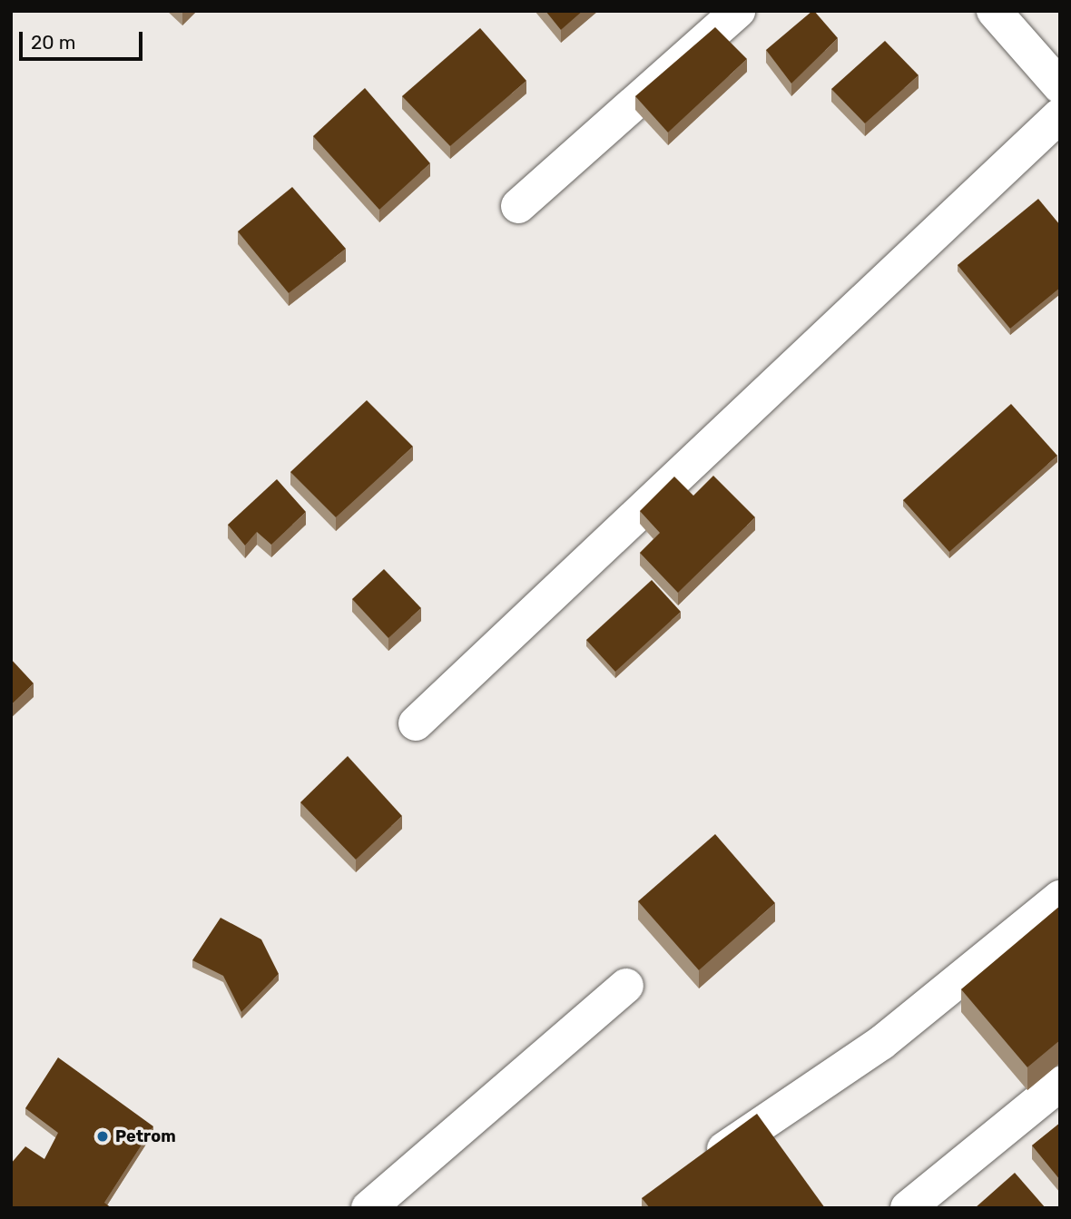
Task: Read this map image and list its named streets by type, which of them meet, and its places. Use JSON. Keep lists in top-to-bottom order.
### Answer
{
  "places": ["Petrom"],
  "scale_bar": "20 m"
}
